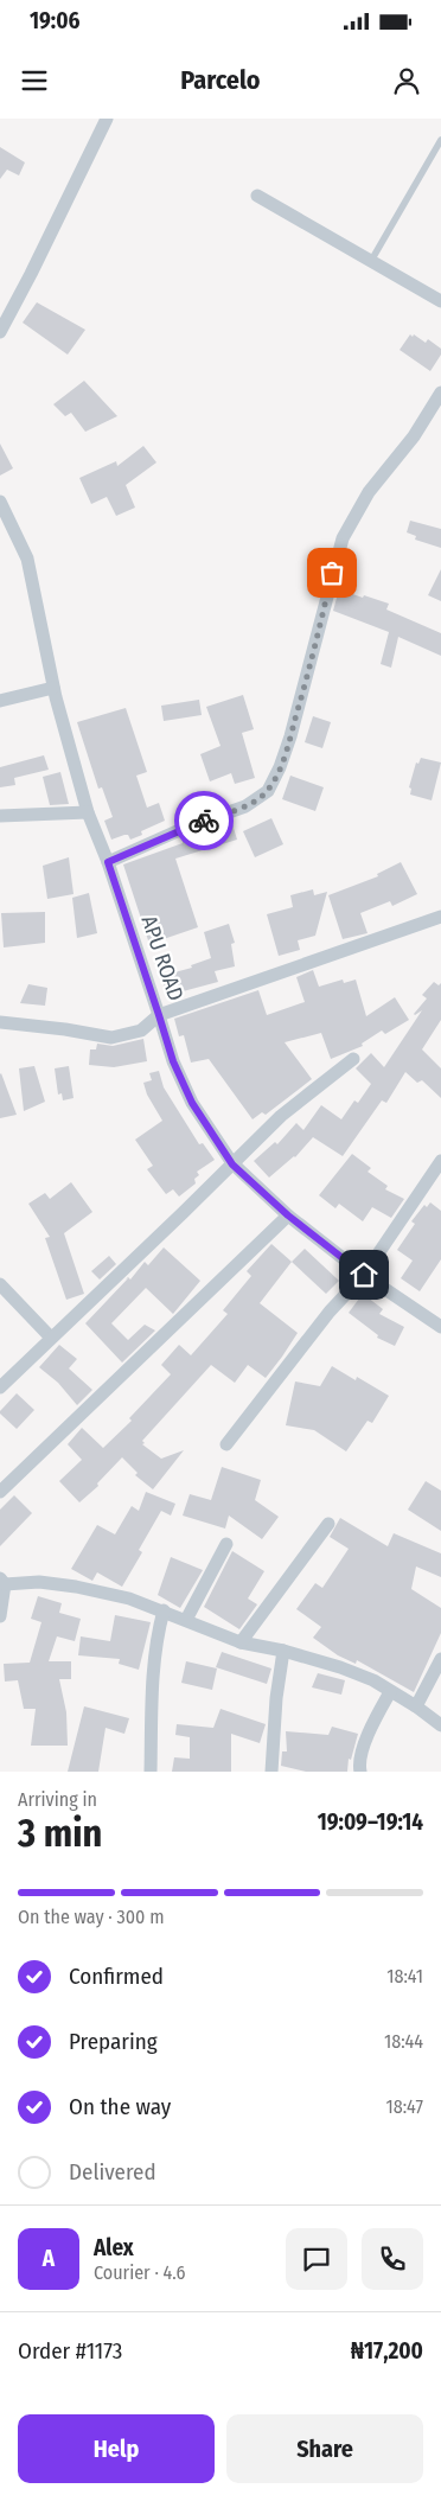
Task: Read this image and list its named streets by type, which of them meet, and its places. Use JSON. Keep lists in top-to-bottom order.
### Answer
{
  "streets": {
    "street": ["APU ROAD"]
  },
  "page": {
    "status": "19:06",
    "header": "Parcelo",
    "heading": ["3 min", "Arriving in", "19:09–19:14"],
    "panel": [
      "Alex",
      "Courier · 4.6",
      "Order #1173",
      "₦17,200"
    ],
    "bar": "On the way · 300 m",
    "list": [
      ["Confirmed", "18:41"],
      ["Preparing", "18:44"],
      ["On the way", "18:47"],
      "Delivered"
    ],
    "round": "A",
    "buttons": ["Help", "Share"]
  }
}
